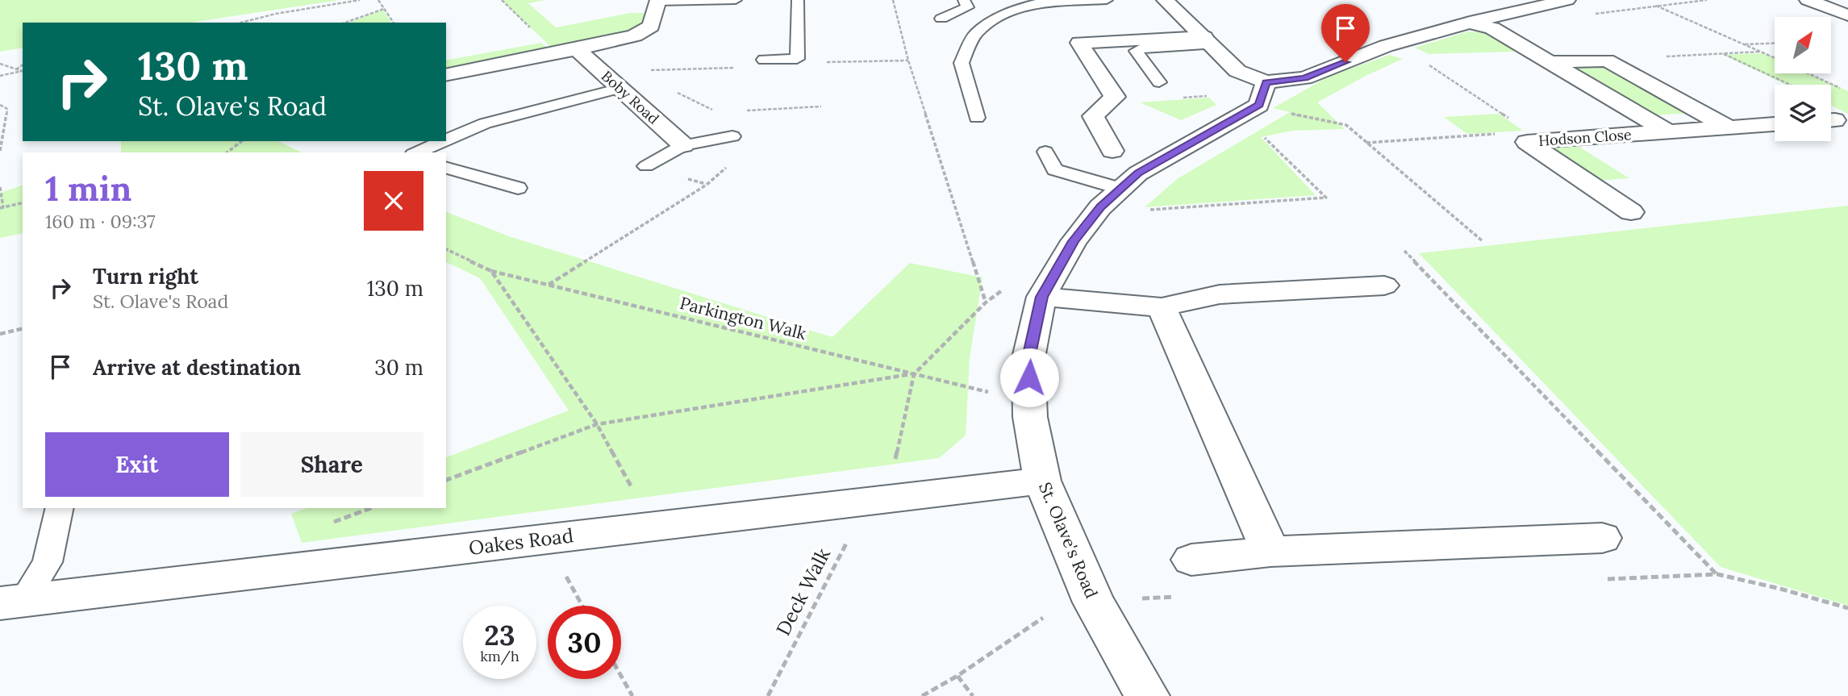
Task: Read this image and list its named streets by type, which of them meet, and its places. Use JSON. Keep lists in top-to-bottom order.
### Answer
{
  "streets": {
    "street": [
      "Boby Road",
      "Hodson Close",
      "St. Olave's Road",
      "Oakes Road"
    ],
    "path": ["Parkington Walk", "Deck Walk"]
  },
  "crossings": [
    ["Parkington Walk", "Oakes Road"],
    ["Parkington Walk", "Deck Walk"],
    ["St. Olave's Road", "Oakes Road"],
    ["Oakes Road", "Deck Walk"]
  ],
  "north": "top right",
  "page": {
    "turn": ["130 m", "St. Olave's Road"],
    "heading": ["1 min", "160 m · 09:37"],
    "list": [
      {
        "name": "Turn right",
        "note": "St. Olave's Road",
        "value": "130 m"
      },
      {
        "name": "Arrive at destination",
        "value": "30 m"
      }
    ],
    "buttons": ["Exit", "Share"],
    "speed": "23 km/h",
    "limit": "30"
  }
}
